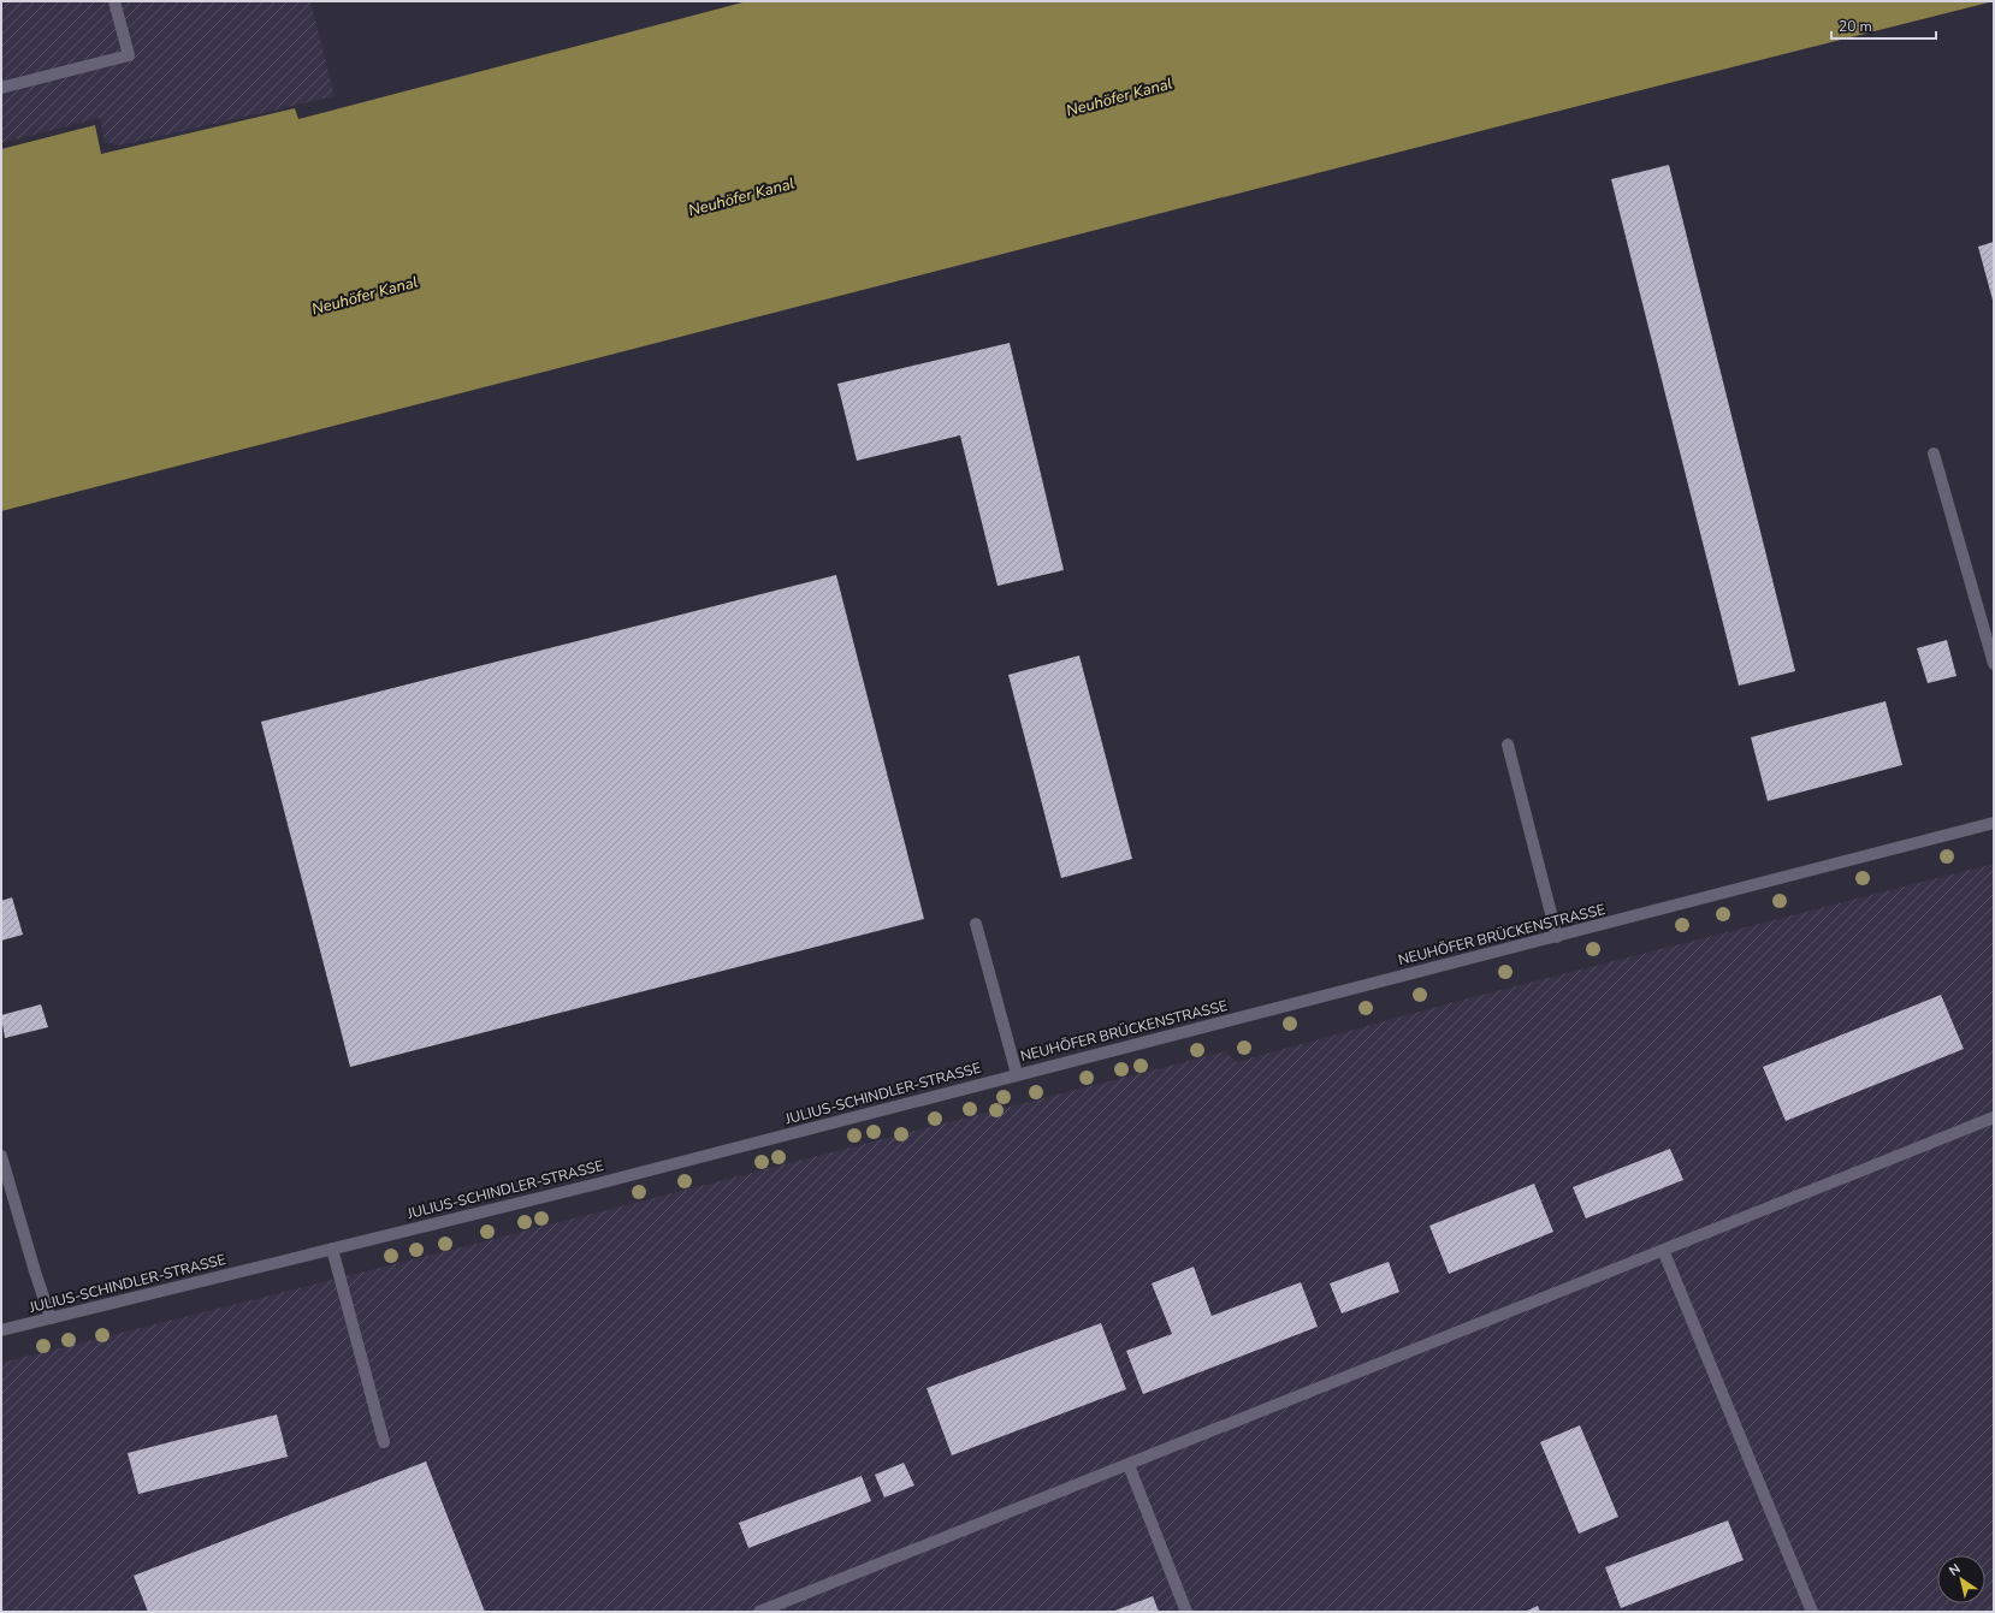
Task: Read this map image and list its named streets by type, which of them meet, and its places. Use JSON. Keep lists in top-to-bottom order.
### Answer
{
  "streets": {
    "street": ["NEUHÖFER BRÜCKENSTRASSE", "JULIUS-SCHINDLER-STRASSE"]
  },
  "crossings": [
    ["NEUHÖFER BRÜCKENSTRASSE", "JULIUS-SCHINDLER-STRASSE"]
  ],
  "water": ["Neuhöfer Kanal"],
  "scale_bar": "20 m",
  "north": "top left"
}
